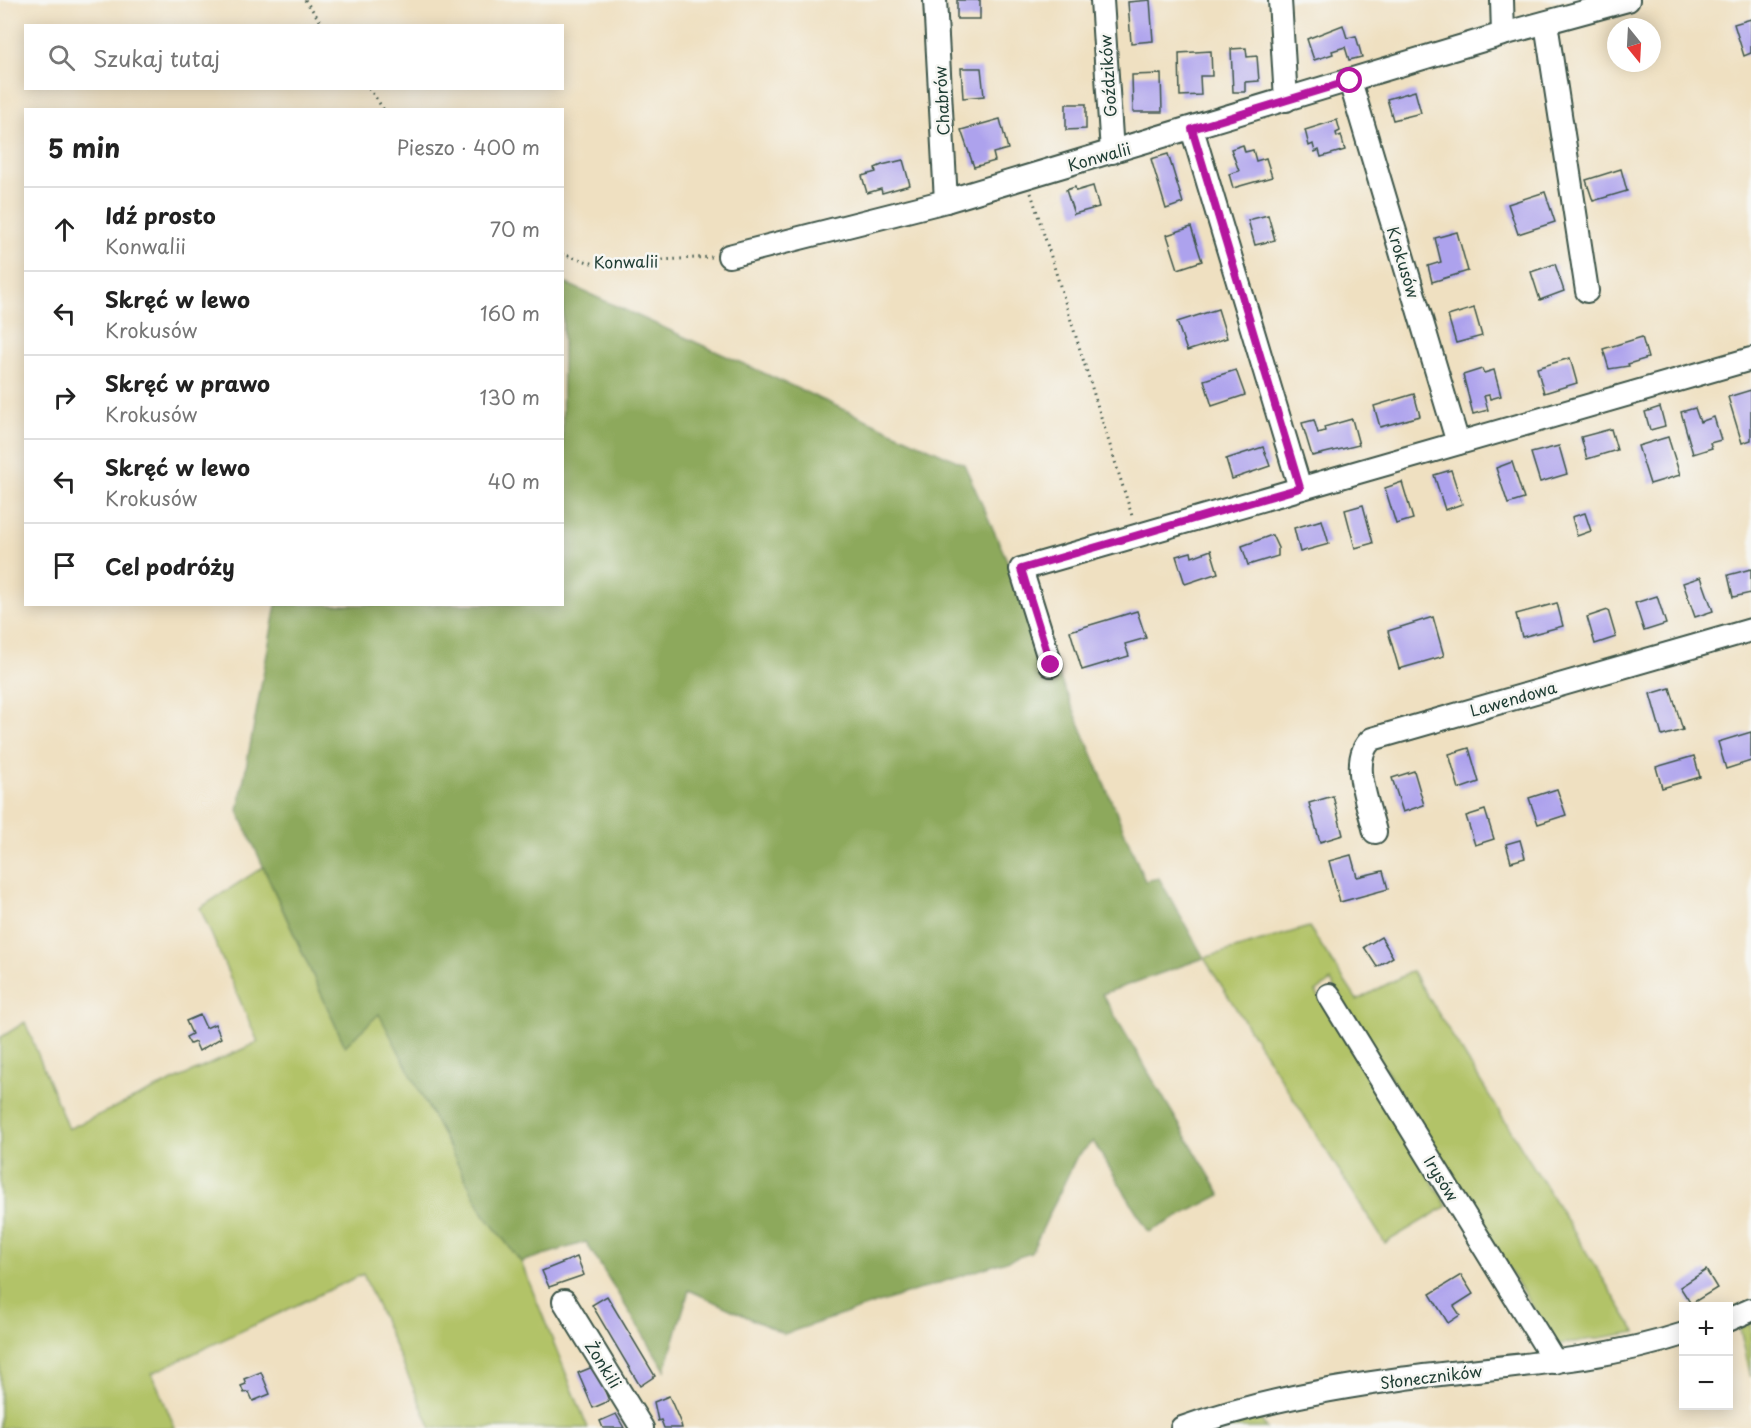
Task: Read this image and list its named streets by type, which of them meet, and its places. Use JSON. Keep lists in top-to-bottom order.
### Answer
{
  "streets": {
    "street": [
      "Goździków",
      "Chabrów",
      "Konwalii",
      "Krokusów",
      "Lawendowa",
      "Irysów",
      "Żonkili",
      "Słoneczników"
    ]
  },
  "crossings": [
    ["Goździków", "Konwalii"],
    ["Chabrów", "Konwalii"],
    ["Konwalii", "Krokusów"],
    ["Irysów", "Słoneczników"]
  ],
  "north": "bottom",
  "page": {
    "search": "Szukaj tutaj",
    "heading": ["5 min", "Pieszo · 400 m"],
    "list": [
      ["Idź prosto", "Konwalii", "70 m"],
      ["Skręć w lewo", "Krokusów", "160 m"],
      ["Skręć w prawo", "Krokusów", "130 m"],
      ["Skręć w lewo", "Krokusów", "40 m"],
      "Cel podróży"
    ],
    "map_buttons": ["+", "−"]
  }
}
